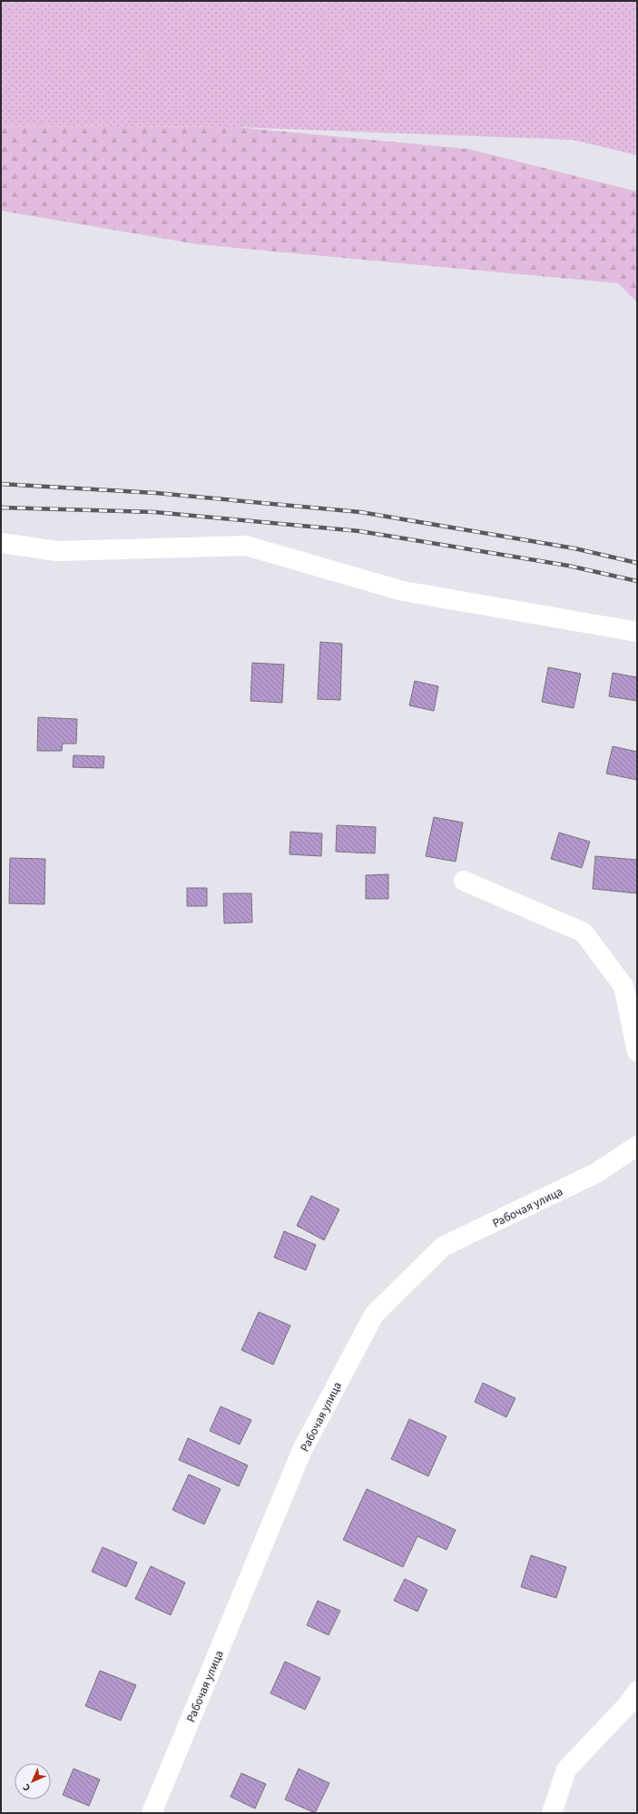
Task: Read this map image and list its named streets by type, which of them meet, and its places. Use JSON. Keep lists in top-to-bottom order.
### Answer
{
  "streets": {
    "street": ["Рабочая улица"]
  },
  "north": "bottom left"
}
